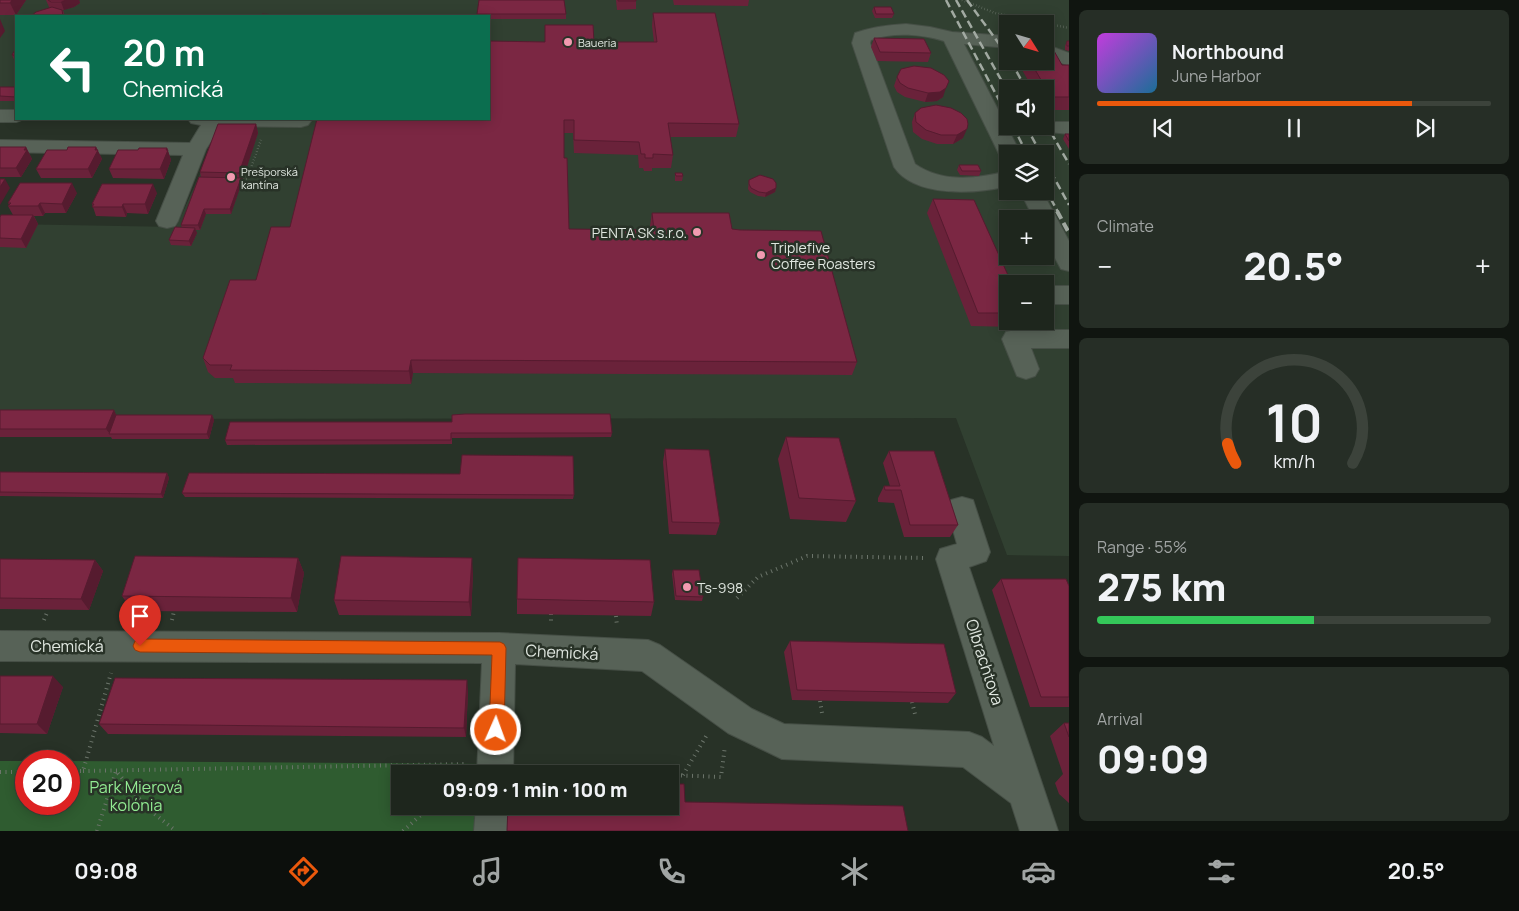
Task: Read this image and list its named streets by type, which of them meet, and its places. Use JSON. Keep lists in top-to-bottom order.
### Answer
{
  "streets": {
    "street": ["Chemická", "Olbrachtova"]
  },
  "crossings": [
    ["Chemická", "Olbrachtova"]
  ],
  "parks": ["Park Mierová kolónia"],
  "places": [
    "Baueria",
    "Prešporská kantína",
    "PENTA SK s.r.o.",
    "Triplefive Coffee Roasters",
    "Ts-998"
  ],
  "north": "bottom right",
  "page": {
    "map_buttons": ["+", "−"],
    "turn": ["20 m", "Chemická"],
    "song": ["Northbound", "June Harbor"],
    "tile": [
      "Climate",
      ["Range · 55%", "275 km"],
      ["Arrival", "09:09"]
    ],
    "heat": ["−", "20.5°", "+"],
    "limit": "20",
    "trip": "09:09 · 1 min · 100 m",
    "tabs": ["09:08", "20.5°"],
    "gauge": ["10", "km/h"]
  }
}
